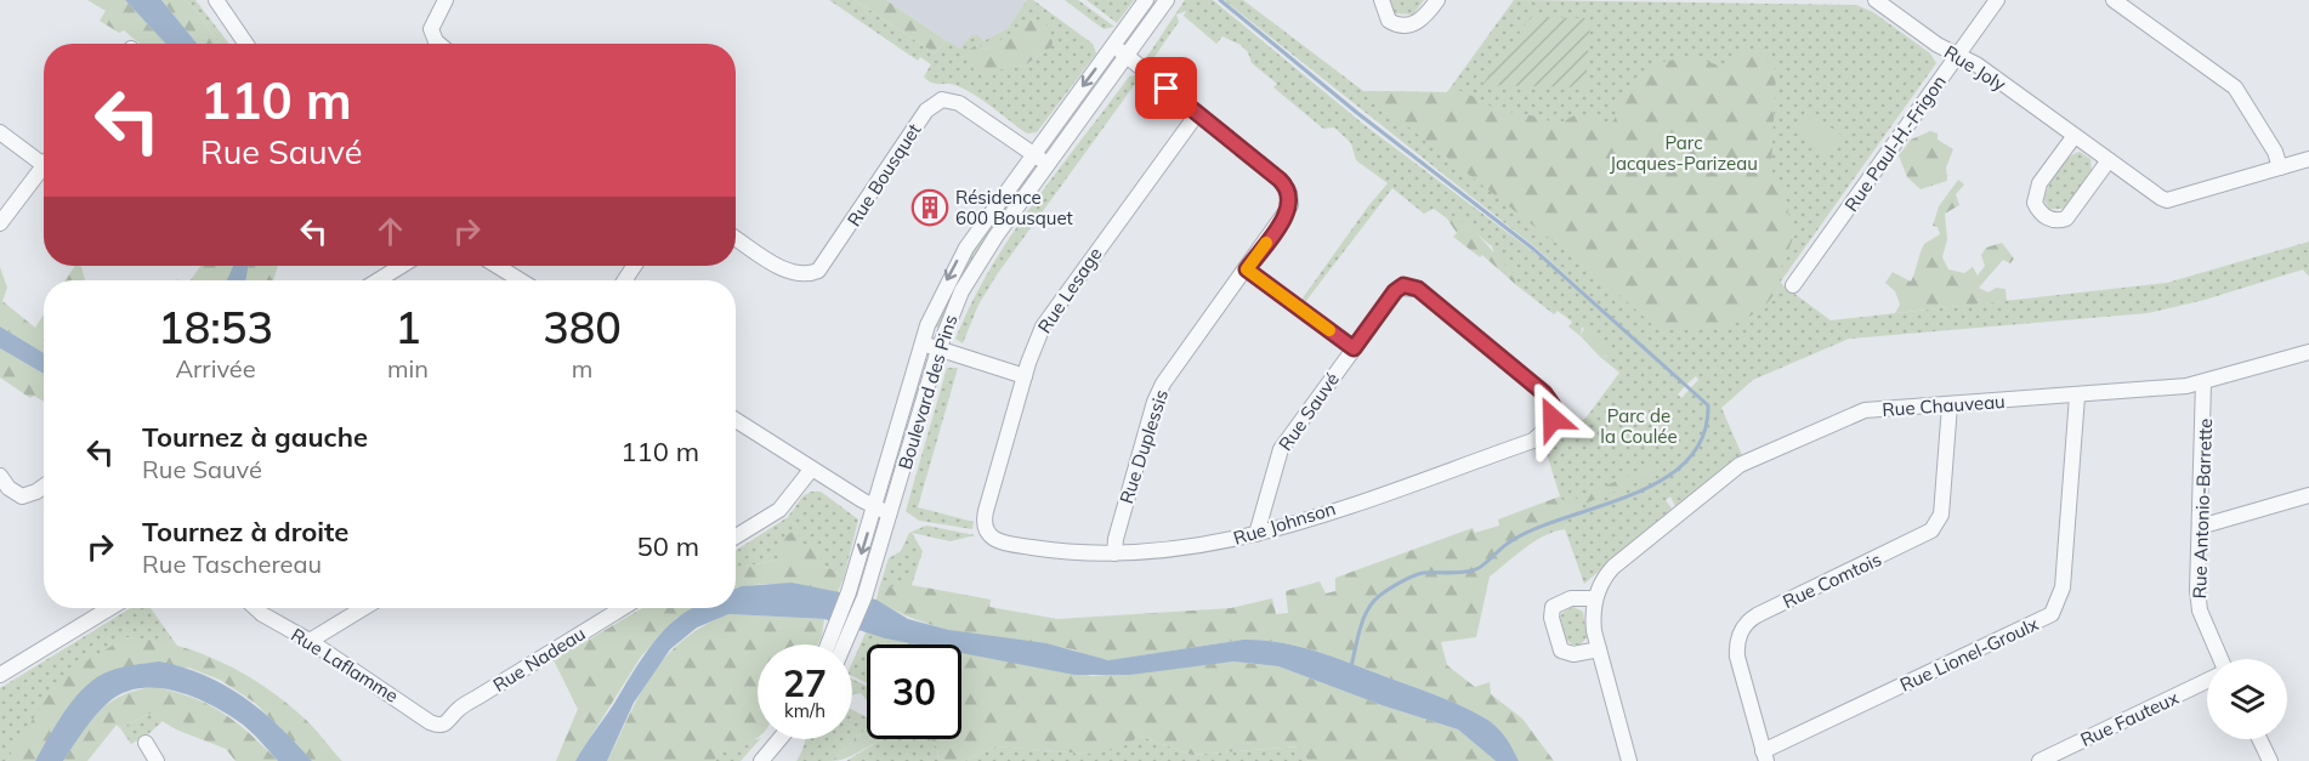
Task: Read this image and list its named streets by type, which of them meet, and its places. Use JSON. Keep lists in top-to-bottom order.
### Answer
{
  "streets": {
    "street": [
      "Rue Joly",
      "Rue Paul-H.-Frigon",
      "Rue Bousquet",
      "Rue Lesage",
      "Boulevard des Pins",
      "Rue Chauveau",
      "Rue Sauvé",
      "Rue Duplessis",
      "Rue Antonio-Barrette",
      "Rue Johnson",
      "Rue Comtois",
      "Rue Lionel-Groulx",
      "Rue Nadeau",
      "Rue Laflamme",
      "Rue Fauteux"
    ]
  },
  "crossings": [
    ["Rue Joly", "Rue Paul-H.-Frigon"],
    ["Rue Bousquet", "Boulevard des Pins"],
    ["Rue Lesage", "Rue Duplessis"],
    ["Rue Lesage", "Rue Johnson"],
    ["Rue Chauveau", "Rue Antonio-Barrette"],
    ["Rue Chauveau", "Rue Comtois"],
    ["Rue Chauveau", "Rue Lionel-Groulx"],
    ["Rue Sauvé", "Rue Johnson"],
    ["Rue Duplessis", "Rue Johnson"],
    ["Rue Comtois", "Rue Lionel-Groulx"],
    ["Rue Nadeau", "Rue Laflamme"]
  ],
  "parks": ["Parc Jacques-Parizeau", "Parc de la Coulée"],
  "places": {
    "building": ["Résidence 600 Bousquet"]
  },
  "page": {
    "turn": ["110 m", "Rue Sauvé"],
    "eta": [
      "18:53",
      "Arrivée",
      "1",
      "min",
      "380",
      "m"
    ],
    "list": [
      {
        "name": "Tournez à gauche",
        "note": "Rue Sauvé",
        "value": "110 m"
      },
      {
        "name": "Tournez à droite",
        "note": "Rue Taschereau",
        "value": "50 m"
      }
    ],
    "speed": "27 km/h",
    "limit": "30"
  }
}
